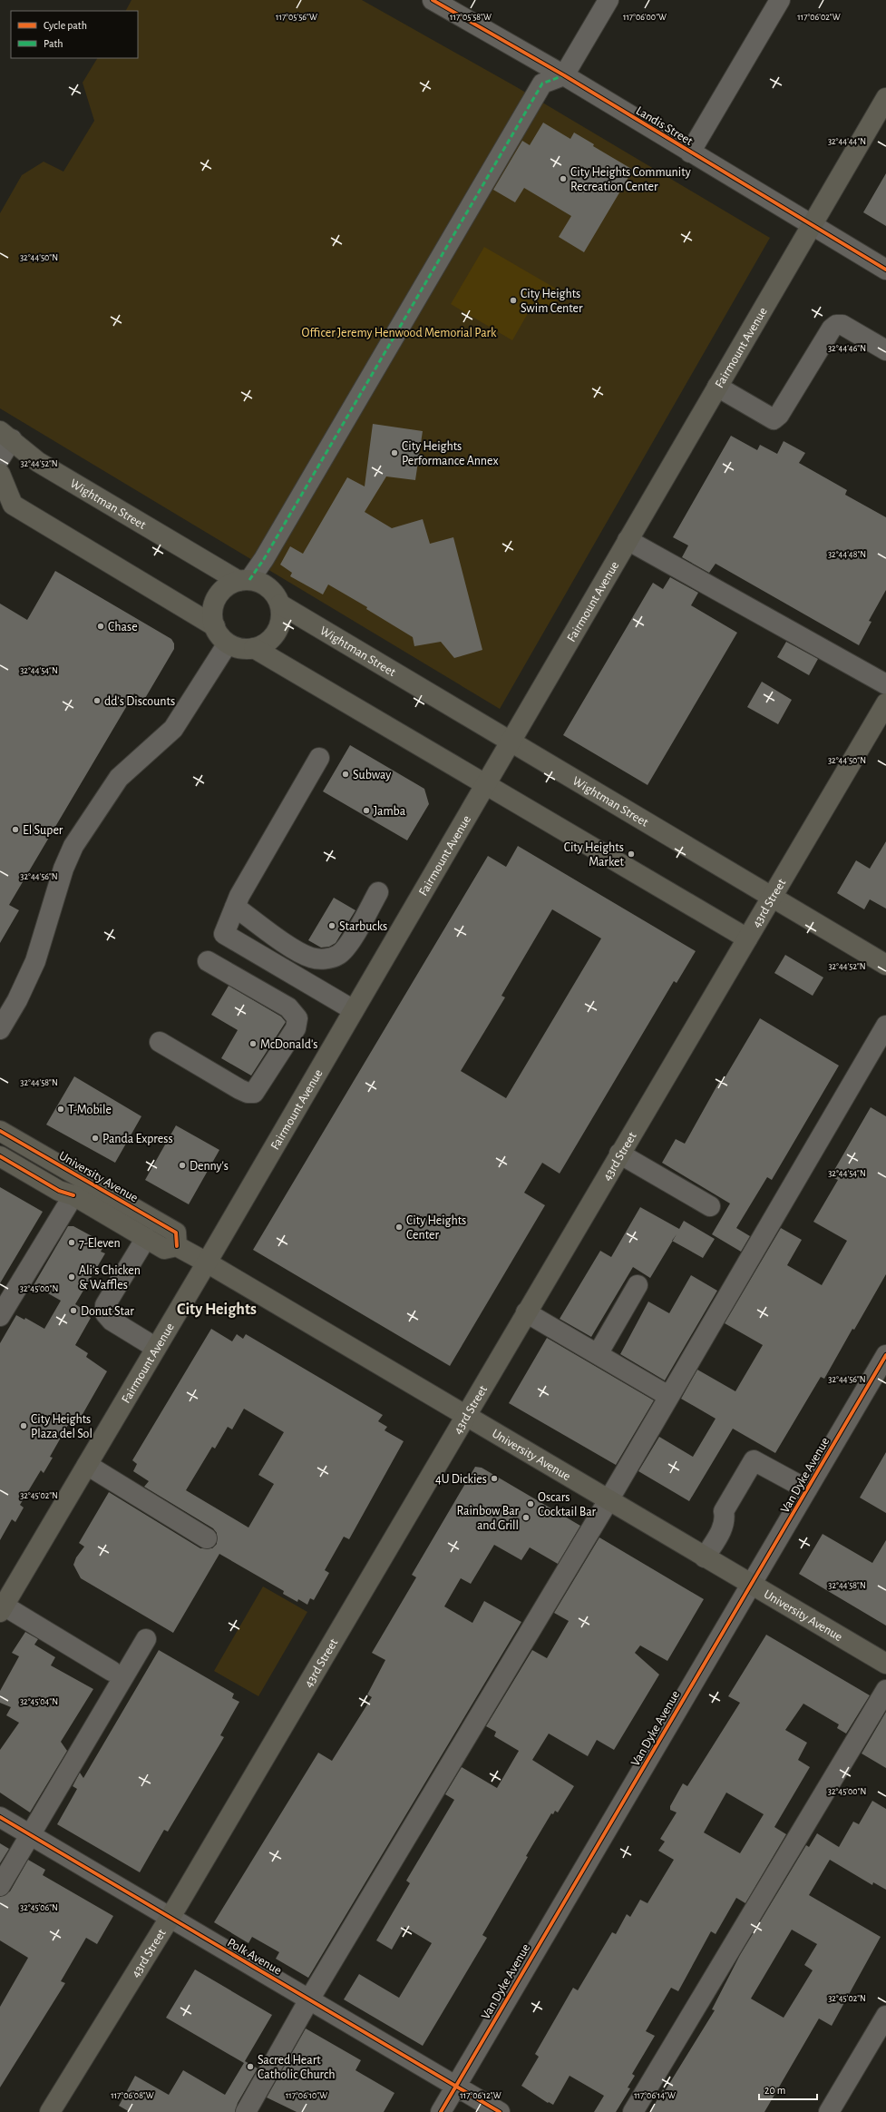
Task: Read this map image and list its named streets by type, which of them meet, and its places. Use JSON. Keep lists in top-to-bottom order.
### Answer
{
  "streets": {
    "main road": [
      "Fairmount Avenue",
      "Wightman Street",
      "43rd Street",
      "University Avenue"
    ],
    "street": ["Landis Street", "Van Dyke Avenue", "Polk Avenue"]
  },
  "crossings": [
    ["Landis Street", "Fairmount Avenue"],
    ["Fairmount Avenue", "Wightman Street"],
    ["Fairmount Avenue", "University Avenue"],
    ["Wightman Street", "43rd Street"],
    ["43rd Street", "University Avenue"],
    ["43rd Street", "Polk Avenue"],
    ["University Avenue", "Van Dyke Avenue"],
    ["Van Dyke Avenue", "Polk Avenue"]
  ],
  "districts": ["City Heights"],
  "parks": ["Officer Jeremy Henwood Memorial Park"],
  "places": [
    "City Heights Community Recreation Center",
    "City Heights Swim Center",
    "City Heights Performance Annex",
    "Chase",
    "dd's Discounts",
    "Subway",
    "Jamba",
    "El Super",
    "City Heights Market",
    "Starbucks",
    "McDonald's",
    "T-Mobile",
    "Panda Express",
    "Denny's",
    "City Heights Center",
    "7-Eleven",
    "Ali's Chicken & Waffles",
    "Donut Star",
    "City Heights Plaza del Sol",
    "4U Dickies",
    "Oscars Cocktail Bar",
    "Rainbow Bar and Grill",
    "Sacred Heart Catholic Church"
  ],
  "legend": ["Cycle path", "Path"],
  "scale_bar": "20 m",
  "coordinates": [
    "117°05'58\"W",
    "117°06'00\"W",
    "117°06'02\"W",
    "117°05'56\"W",
    "32°44'44\"N",
    "32°44'50\"N",
    "32°44'46\"N",
    "32°44'52\"N",
    "32°44'48\"N",
    "32°44'54\"N",
    "32°44'56\"N",
    "32°44'58\"N",
    "32°45'00\"N",
    "32°45'02\"N",
    "32°45'04\"N",
    "32°45'06\"N",
    "117°06'08\"W",
    "117°06'10\"W",
    "117°06'12\"W",
    "117°06'14\"W"
  ]
}
